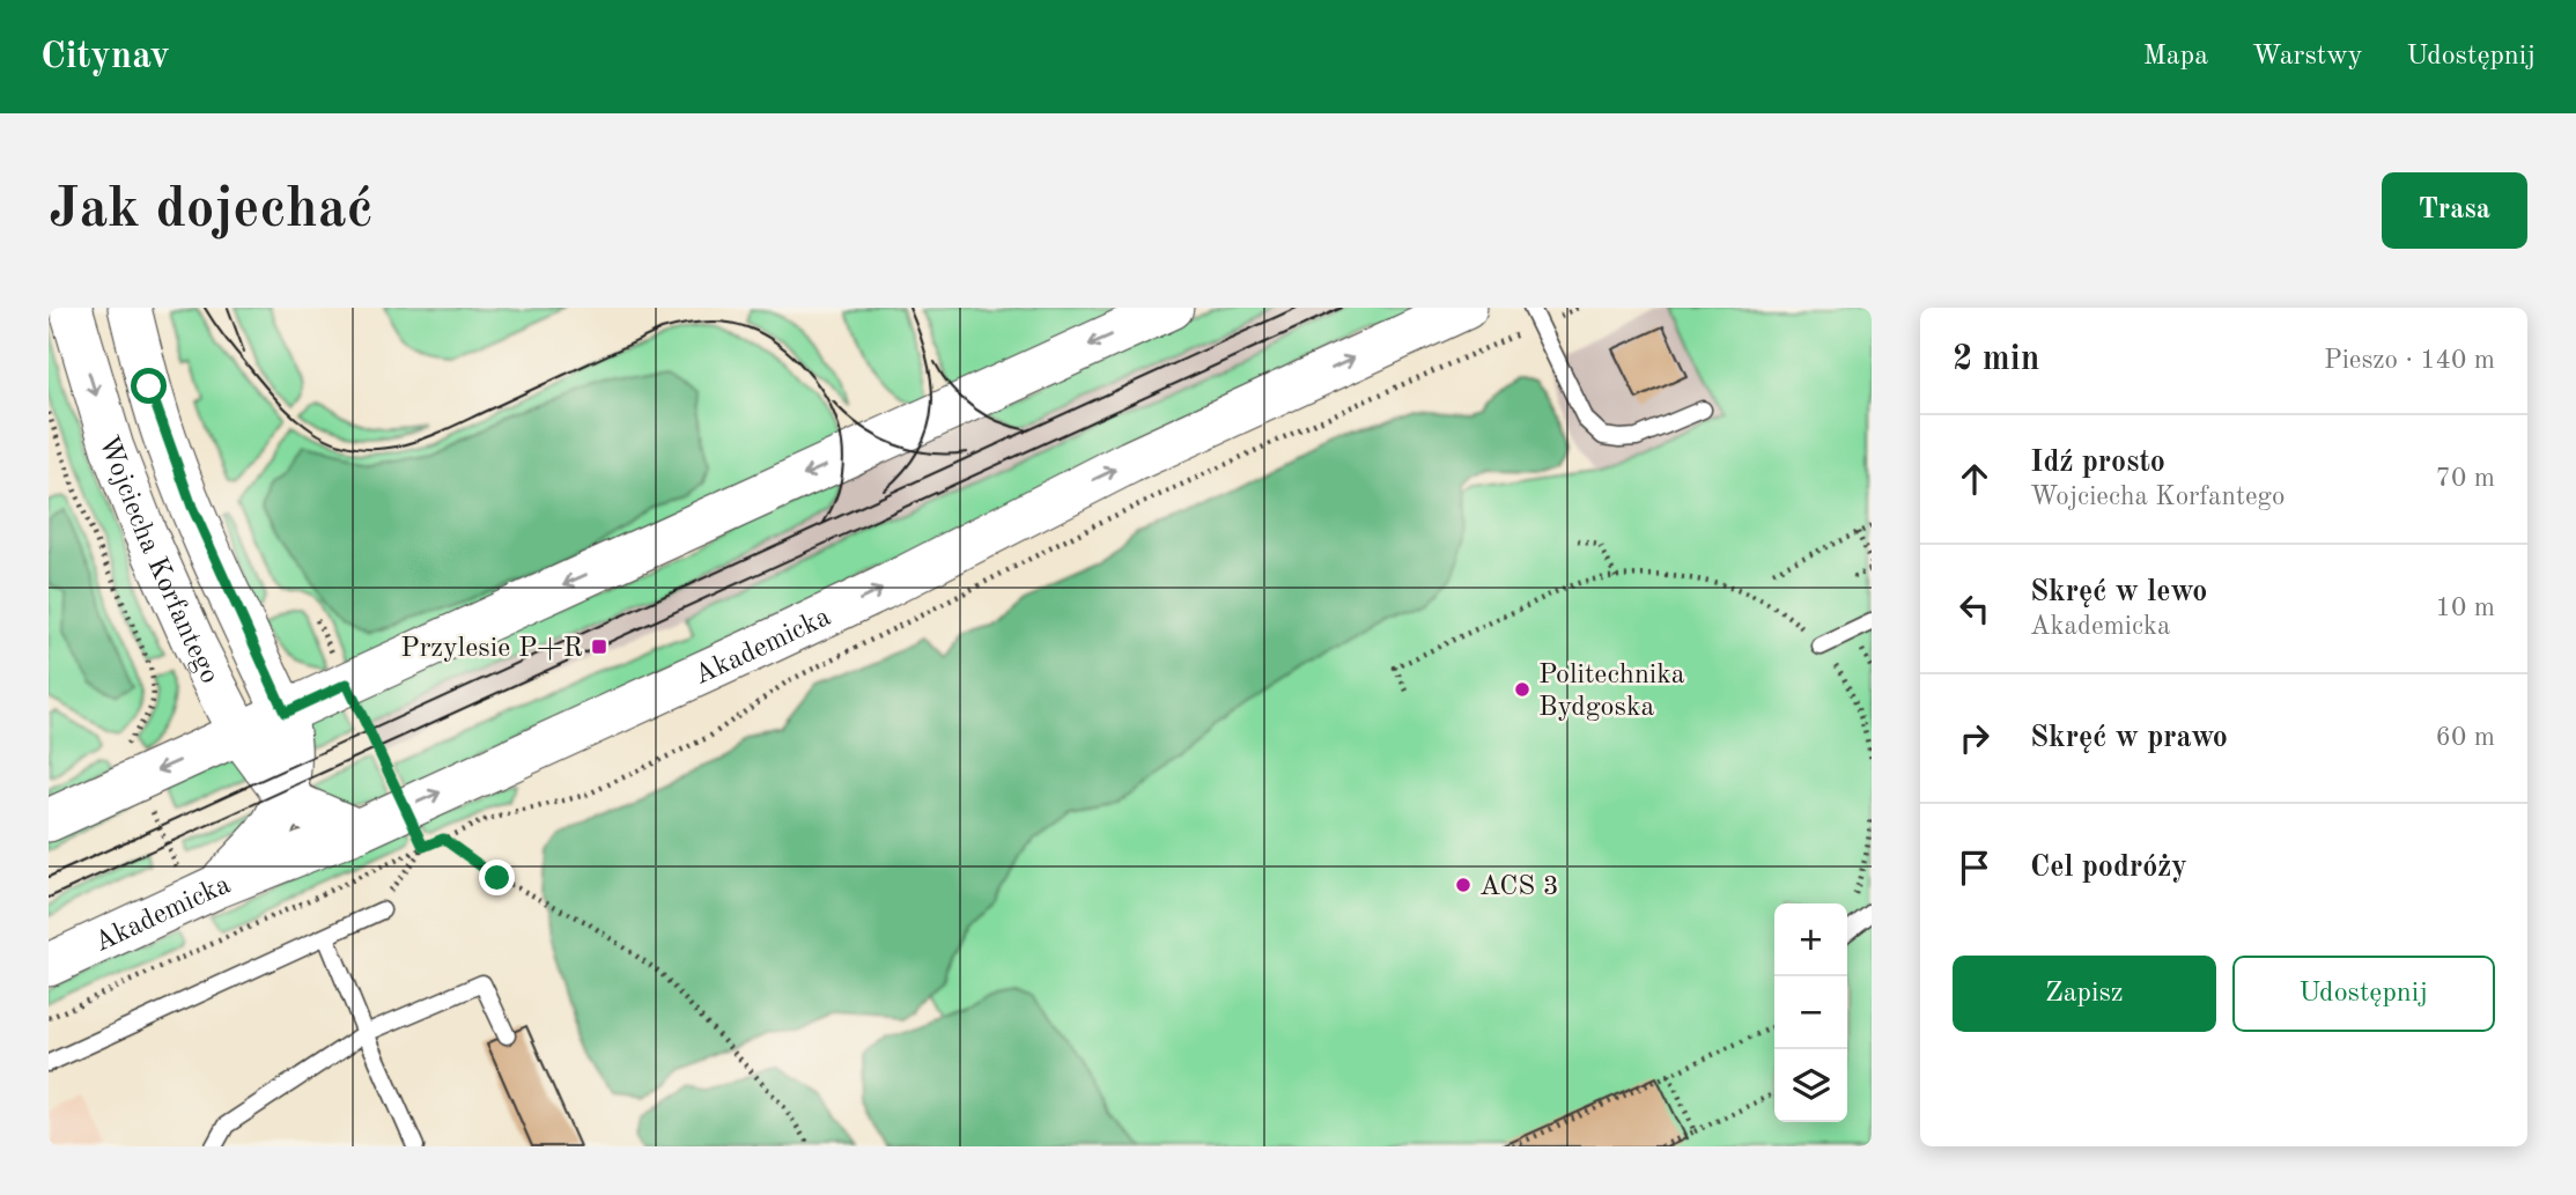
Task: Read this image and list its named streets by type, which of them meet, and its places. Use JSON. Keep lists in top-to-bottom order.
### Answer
{
  "streets": {
    "street": ["Wojciecha Korfantego", "Akademicka"]
  },
  "crossings": [
    ["Wojciecha Korfantego", "Akademicka"]
  ],
  "places": {
    "transit": ["Przylesie P+R"],
    "other": ["Politechnika Bydgoska", "ACS 3"]
  },
  "page": {
    "header": "Citynav",
    "nav": ["Mapa", "Warstwy", "Udostępnij"],
    "buttons": [
      "Trasa",
      ["Zapisz", "Udostępnij"]
    ],
    "title": "Jak dojechać",
    "heading": ["2 min", "Pieszo · 140 m"],
    "list": [
      ["Idź prosto", "Wojciecha Korfantego", "70 m"],
      ["Skręć w lewo", "Akademicka", "10 m"],
      ["Skręć w prawo", "60 m"],
      "Cel podróży"
    ],
    "map_buttons": ["+", "−"]
  }
}
